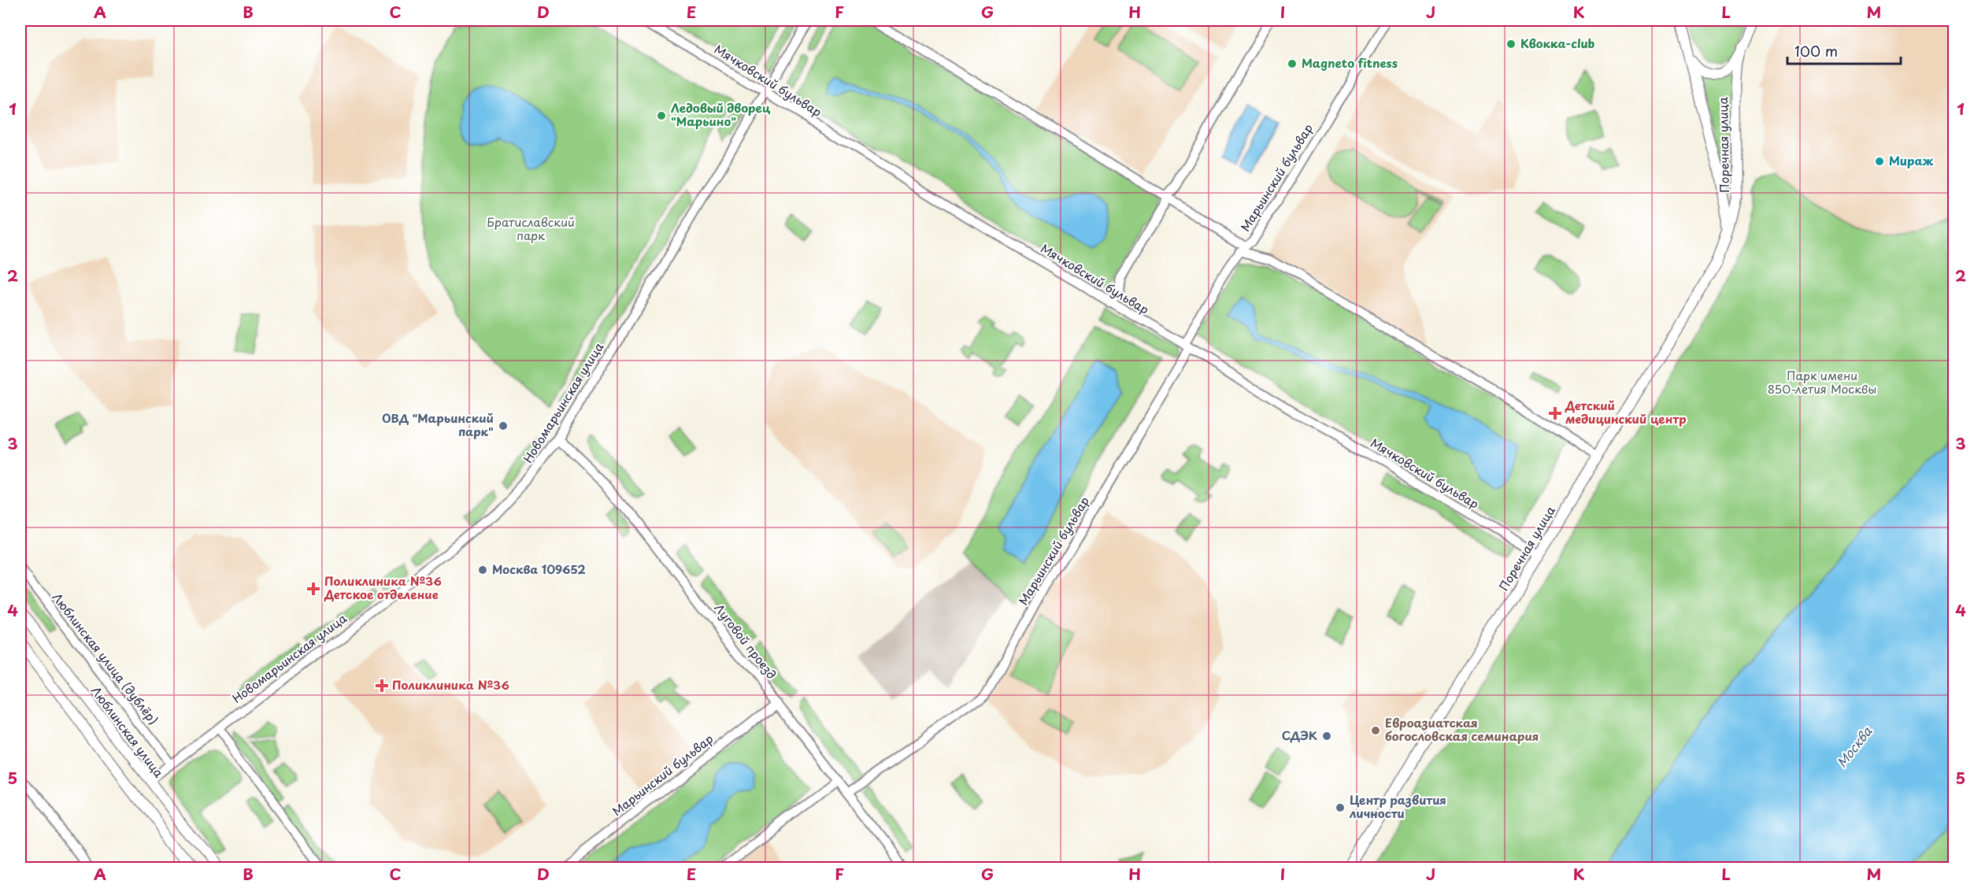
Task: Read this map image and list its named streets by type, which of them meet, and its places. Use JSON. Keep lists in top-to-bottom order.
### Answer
{
  "streets": {
    "main road": ["Поречная улица", "Люблинская улица"],
    "street": [
      "Мячковский бульвар",
      "Марьинский бульвар",
      "Новомарьинская улица",
      "Луговой проезд",
      "Люблинская улица (дублёр)"
    ]
  },
  "crossings": [
    ["Мячковский бульвар", "Поречная улица"],
    ["Мячковский бульвар", "Марьинский бульвар"],
    ["Мячковский бульвар", "Новомарьинская улица"],
    ["Марьинский бульвар", "Луговой проезд"],
    ["Новомарьинская улица", "Луговой проезд"],
    ["Новомарьинская улица", "Люблинская улица (дублёр)"],
    ["Новомарьинская улица", "Люблинская улица"]
  ],
  "water": ["Москва"],
  "parks": ["Братиславский парк", "Парк имени 850-летия Москвы"],
  "places": {
    "other": [
      "Квокка-club",
      "Magneto fitness",
      "Ледовый дворец \"Марьино\"",
      "Мираж",
      "ОВД \"Марьинский парк\"",
      "Москва 109652",
      "Евроазиатская богословская семинария",
      "СДЭК",
      "Центр развития личности"
    ],
    "health": ["Детский медицинский центр", "Поликлиника №36 Детское отделение", "Поликлиника №36"]
  },
  "scale_bar": "100 m",
  "grid": {
    "columns": [
      "A",
      "B",
      "C",
      "D",
      "E",
      "F",
      "G",
      "H",
      "I",
      "J",
      "K",
      "L",
      "M"
    ],
    "rows": [
      "1",
      "2",
      "3",
      "4",
      "5"
    ]
  }
}
